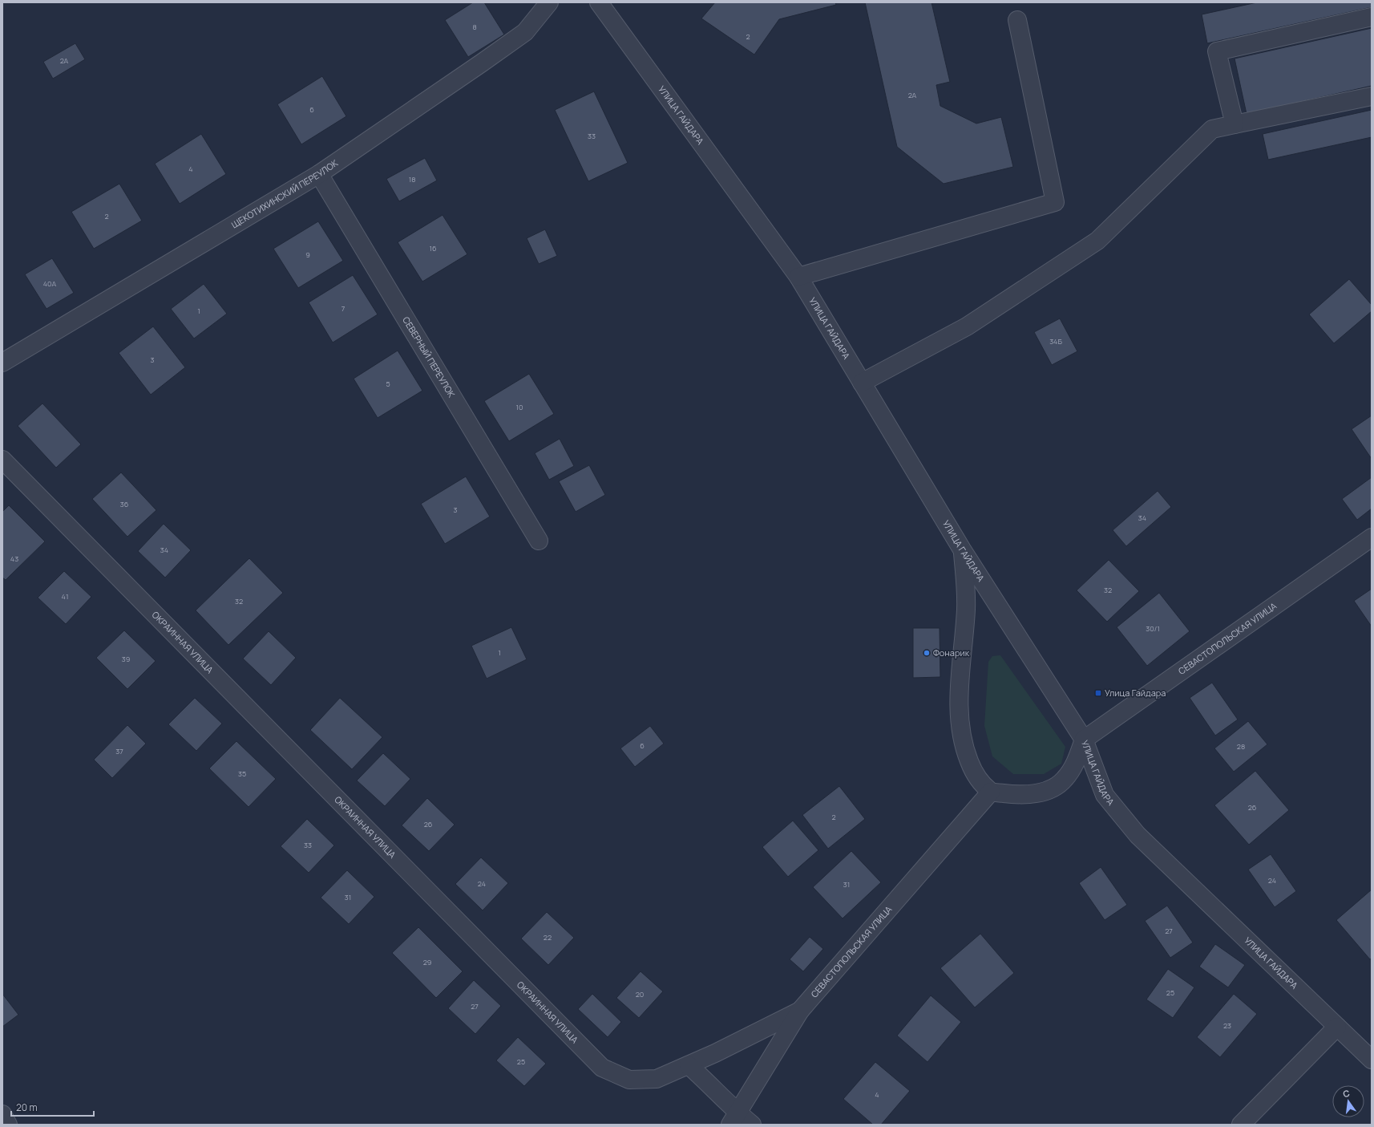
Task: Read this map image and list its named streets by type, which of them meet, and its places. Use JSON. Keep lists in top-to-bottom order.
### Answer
{
  "streets": {
    "street": [
      "УЛИЦА ГАЙДАРА",
      "ЩЕКОТИХИНСКИЙ ПЕРЕУЛОК",
      "СЕВЕРНЫЙ ПЕРЕУЛОК",
      "СЕВАСТОПОЛЬСКАЯ УЛИЦА",
      "ОКРАИННАЯ УЛИЦА"
    ]
  },
  "crossings": [
    ["УЛИЦА ГАЙДАРА", "СЕВАСТОПОЛЬСКАЯ УЛИЦА"],
    ["ЩЕКОТИХИНСКИЙ ПЕРЕУЛОК", "СЕВЕРНЫЙ ПЕРЕУЛОК"],
    ["СЕВАСТОПОЛЬСКАЯ УЛИЦА", "ОКРАИННАЯ УЛИЦА"]
  ],
  "places": {
    "other": ["Фонарик"],
    "transit": ["Улица Гайдара"]
  },
  "house_numbers": [
    "8",
    "2",
    "2А",
    "2А",
    "6",
    "33",
    "4",
    "18",
    "2",
    "16",
    "9",
    "40А",
    "7",
    "1",
    "34Б",
    "3",
    "5",
    "10",
    "36",
    "3",
    "34",
    "34",
    "43",
    "32",
    "41",
    "32",
    "30/1",
    "1",
    "39",
    "6",
    "28",
    "37",
    "35",
    "26",
    "2",
    "26",
    "33",
    "24",
    "24",
    "31",
    "31",
    "27",
    "22",
    "29",
    "25",
    "20",
    "27",
    "23",
    "25",
    "4"
  ],
  "scale_bar": "20 m",
  "north": "top"
}
